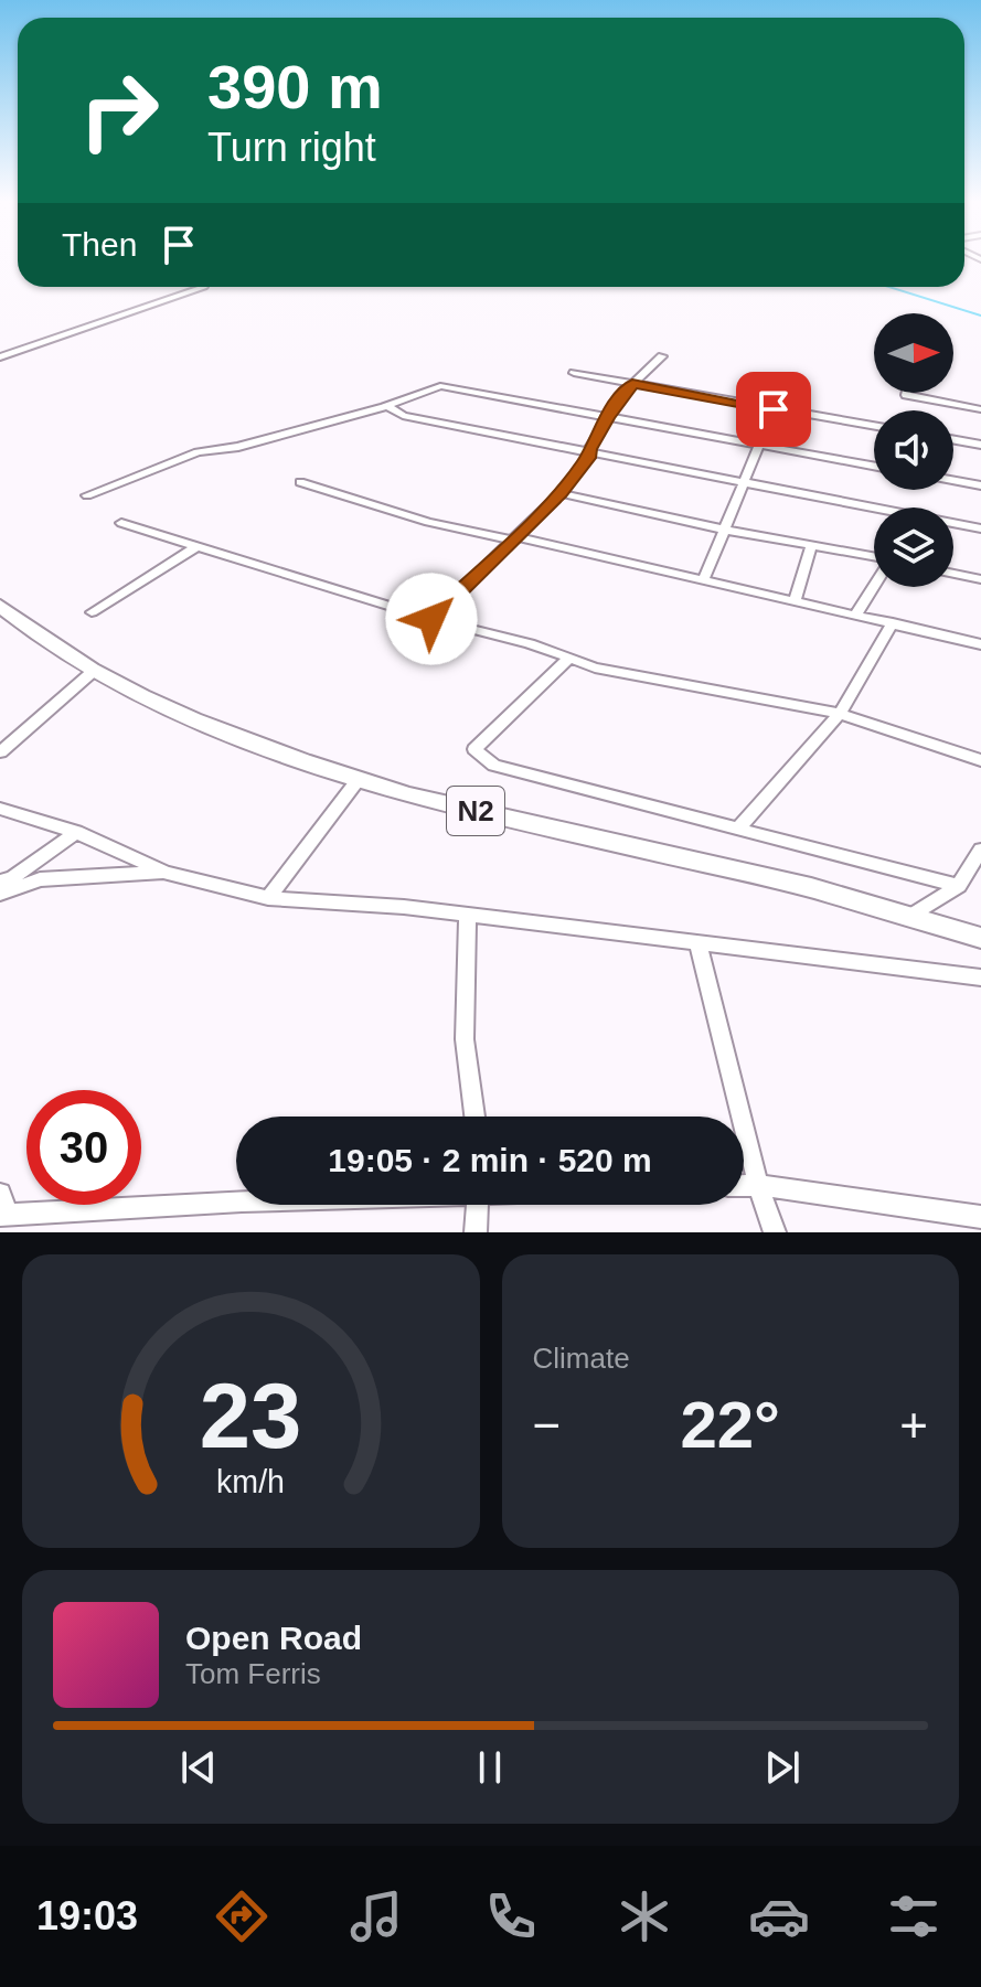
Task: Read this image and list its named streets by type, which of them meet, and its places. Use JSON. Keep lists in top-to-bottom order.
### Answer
{
  "streets": {
    "highway": ["N2"]
  },
  "north": "right",
  "page": {
    "turn": ["390 m", "Turn right"],
    "then": "Then",
    "limit": "30",
    "trip": "19:05 · 2 min · 520 m",
    "tile": "Climate",
    "heat": ["−", "22°", "+"],
    "song": ["Open Road", "Tom Ferris"],
    "tabs": "19:03",
    "gauge": ["23", "km/h"]
  }
}
